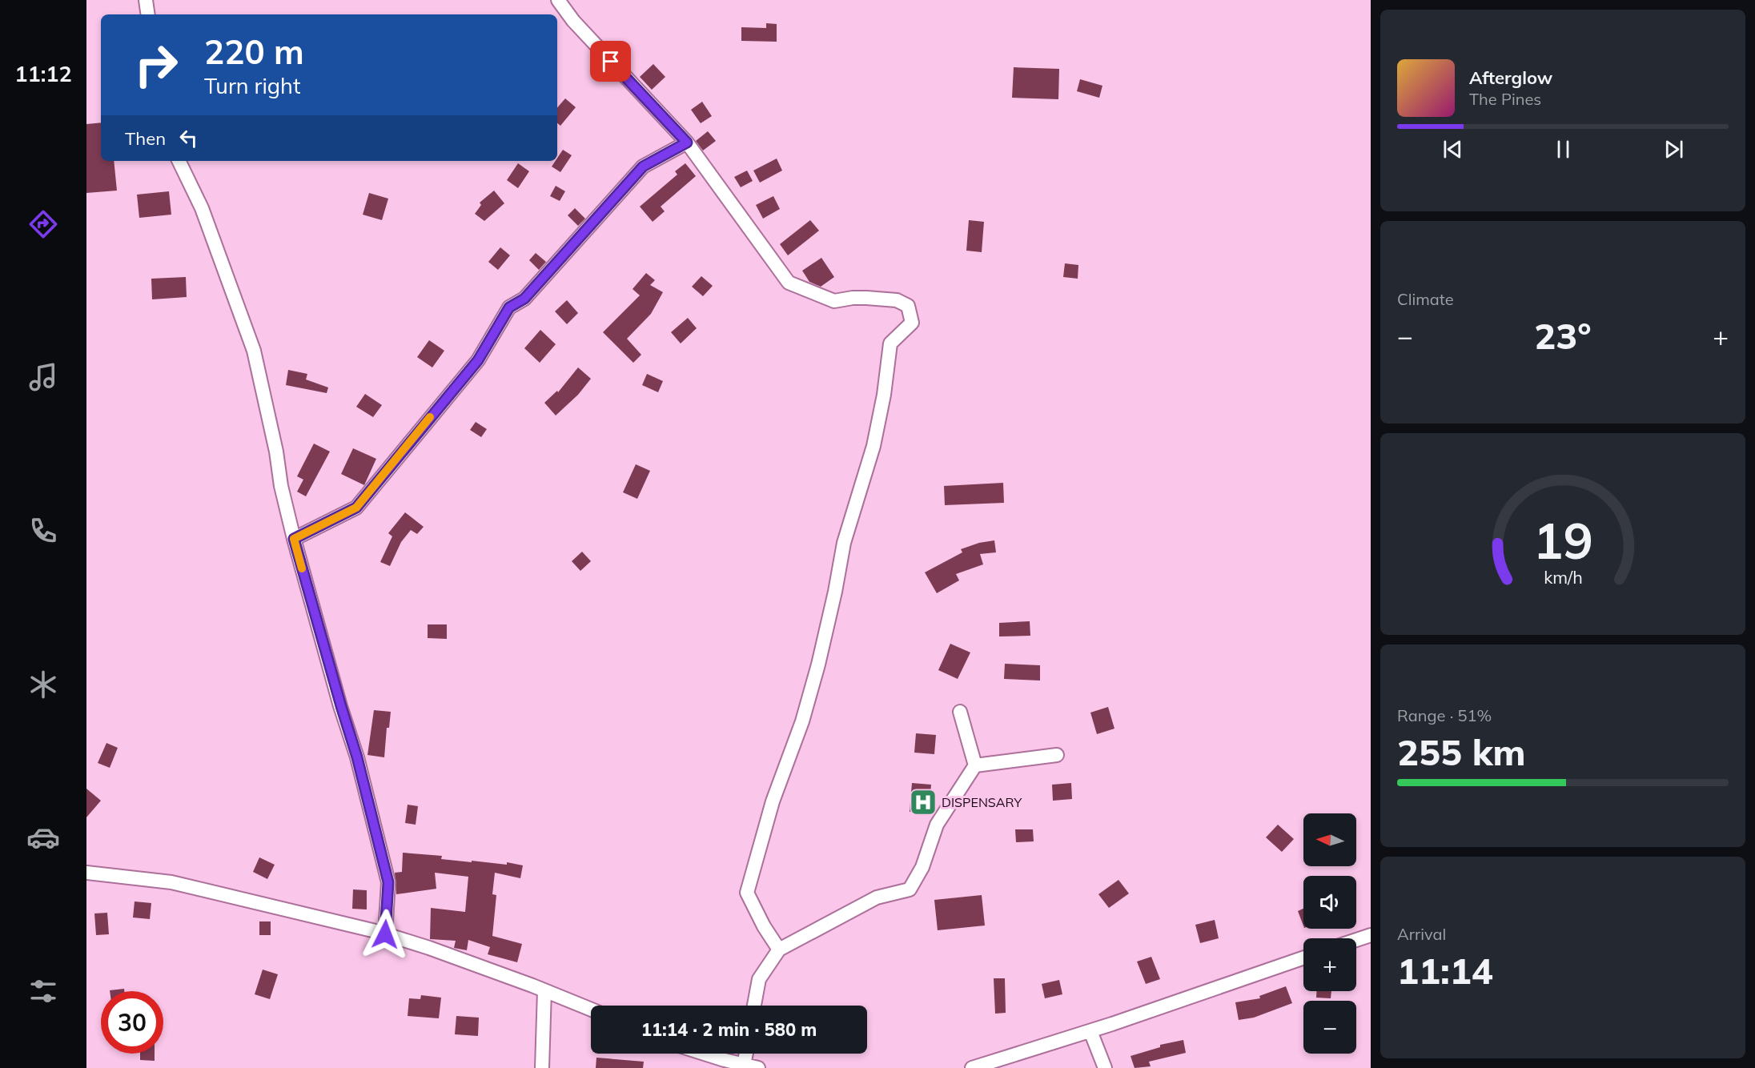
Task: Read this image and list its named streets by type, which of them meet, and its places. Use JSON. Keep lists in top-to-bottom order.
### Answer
{
  "places": {
    "hospital": ["DISPENSARY"]
  },
  "north": "left",
  "page": {
    "tabs": "11:12",
    "turn": ["220 m", "Turn right"],
    "song": ["Afterglow", "The Pines"],
    "then": "Then",
    "tile": [
      "Climate",
      ["Range · 51%", "255 km"],
      ["Arrival", "11:14"]
    ],
    "heat": ["−", "23°", "+"],
    "map_buttons": ["+", "−"],
    "limit": "30",
    "trip": "11:14 · 2 min · 580 m",
    "gauge": ["19", "km/h"]
  }
}
